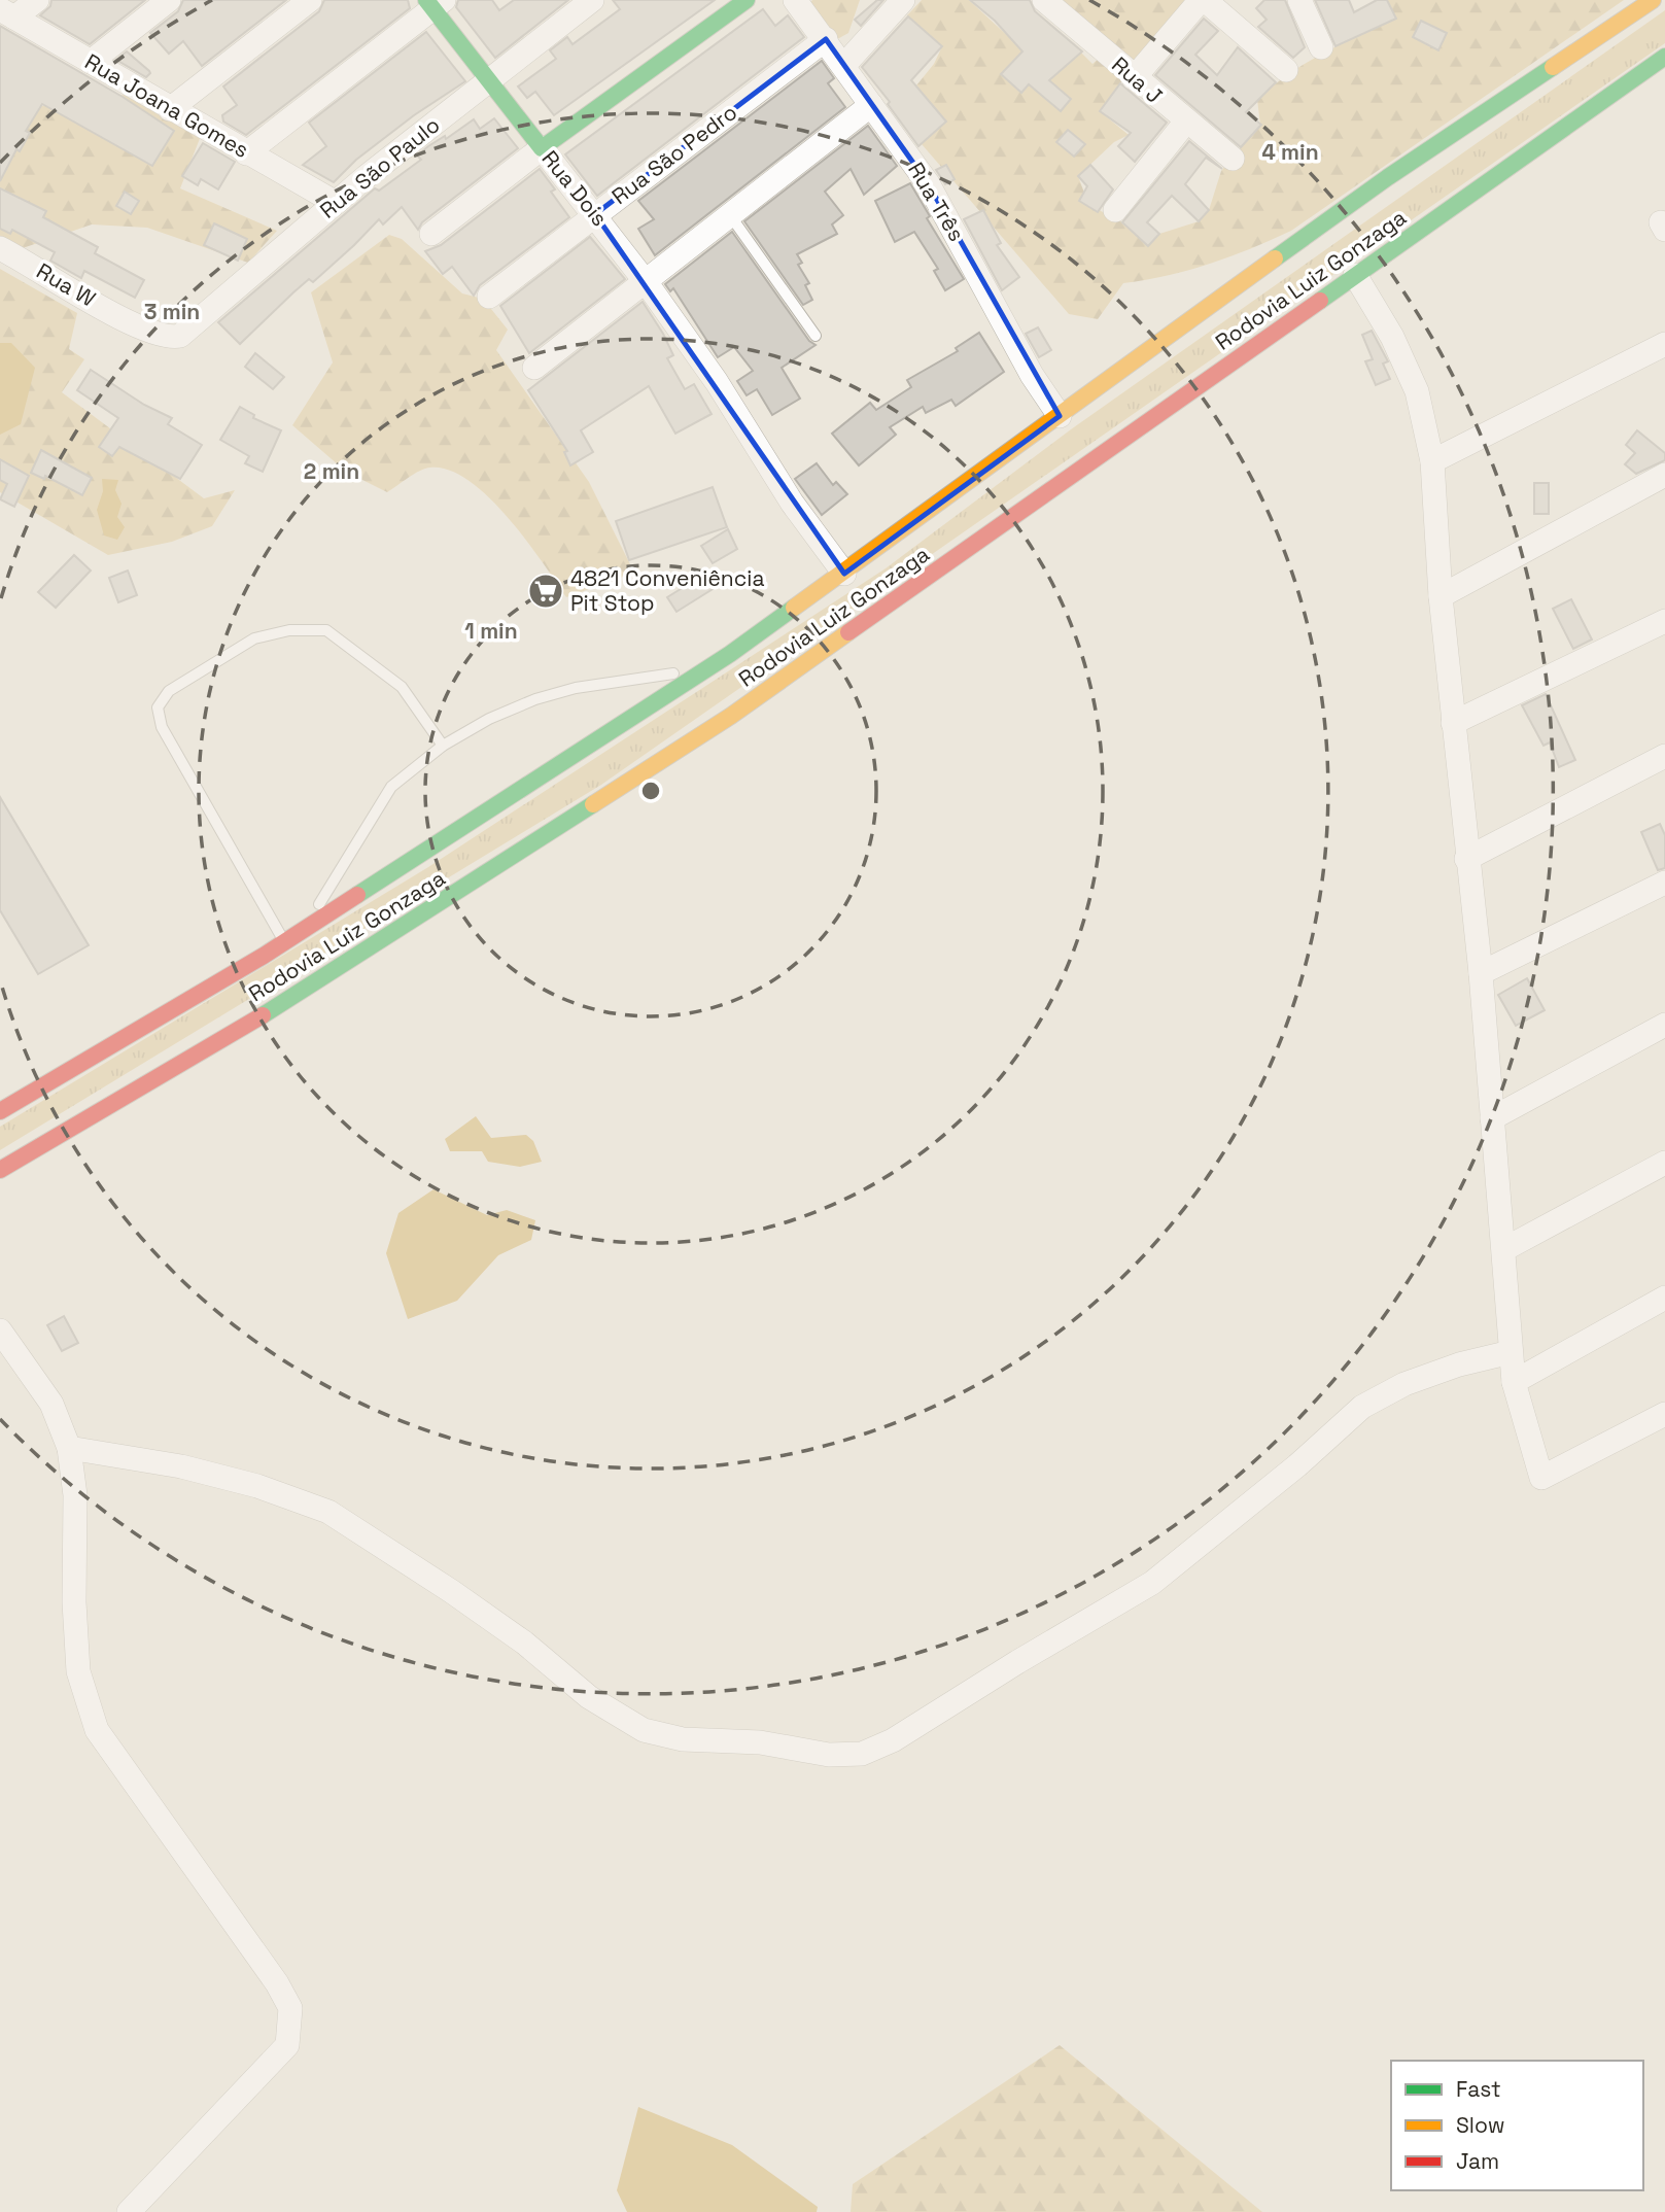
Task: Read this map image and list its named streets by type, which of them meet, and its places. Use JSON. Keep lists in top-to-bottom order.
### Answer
{
  "streets": {
    "main road": ["Rua Dois", "Rodovia Luiz Gonzaga"],
    "street": [
      "Rua J",
      "Rua Joana Gomes",
      "Rua São Pedro",
      "Rua São Paulo",
      "Rua Três",
      "Rua W"
    ]
  },
  "crossings": [
    ["Rua Joana Gomes", "Rua São Paulo"],
    ["Rua São Pedro", "Rua Dois"],
    ["Rua São Pedro", "Rua Três"],
    ["Rua São Paulo", "Rua Dois"],
    ["Rua São Paulo", "Rua W"],
    ["Rua Dois", "Rodovia Luiz Gonzaga"],
    ["Rua Três", "Rodovia Luiz Gonzaga"]
  ],
  "places": {
    "supermarket": ["4821 Conveniência Pit Stop"]
  },
  "legend": ["Fast", "Slow", "Jam"],
  "rings": [
    "4 min",
    "3 min",
    "2 min",
    "1 min"
  ]
}
